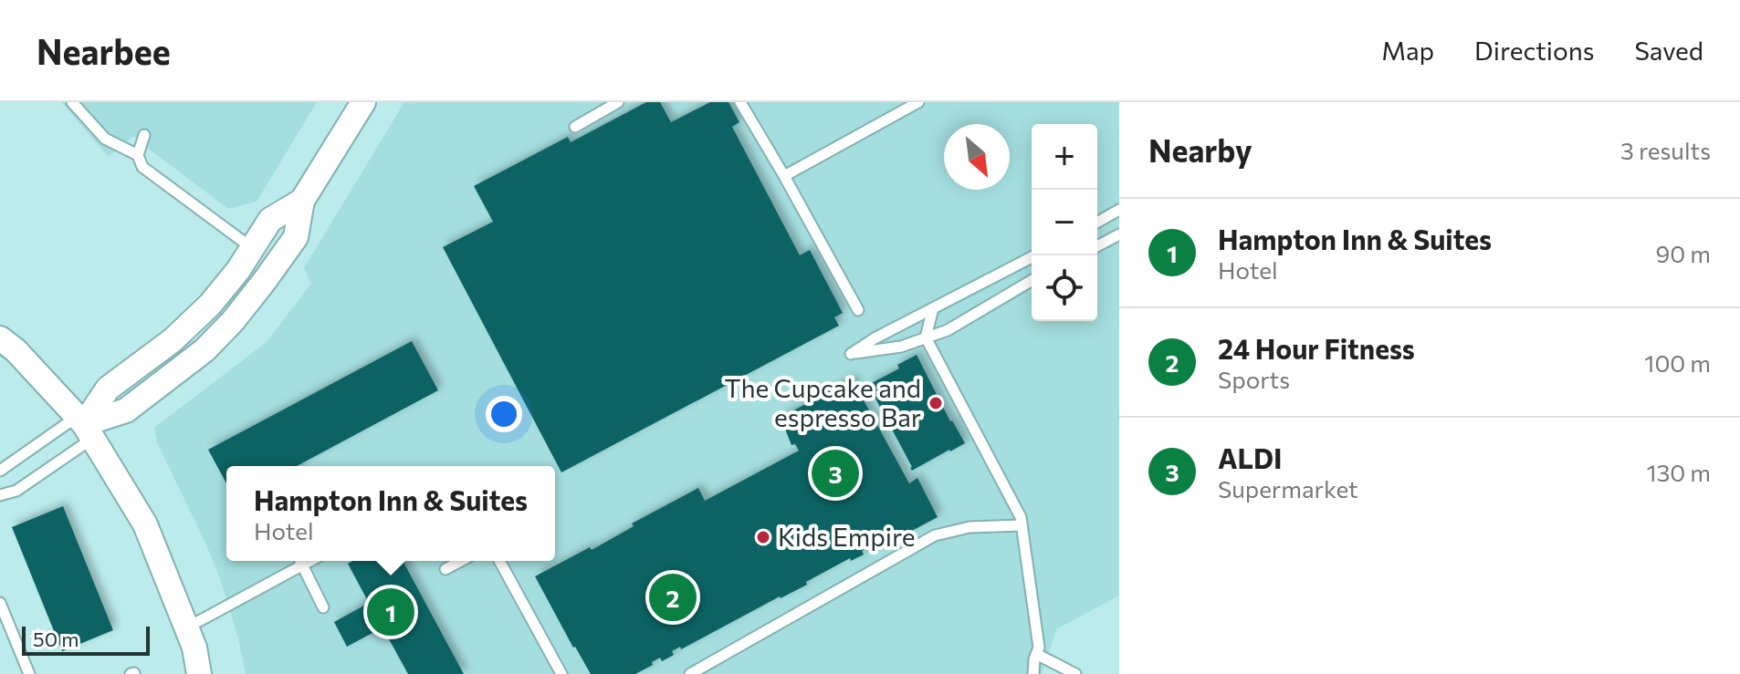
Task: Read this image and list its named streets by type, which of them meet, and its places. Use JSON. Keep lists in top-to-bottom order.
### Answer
{
  "places": ["The Cupcake and espresso Bar", "Kids Empire"],
  "scale_bar": "50 m",
  "north": "bottom right",
  "page": {
    "header": "Nearbee",
    "nav": ["Map", "Directions", "Saved"],
    "heading": ["Nearby", "3 results"],
    "map_buttons": ["+", "−"],
    "list": [
      {
        "mark": "1",
        "name": "Hampton Inn & Suites",
        "note": "Hotel",
        "value": "90 m"
      },
      {
        "mark": "2",
        "name": "24 Hour Fitness",
        "note": "Sports",
        "value": "100 m"
      },
      {
        "mark": "3",
        "name": "ALDI",
        "note": "Supermarket",
        "value": "130 m"
      }
    ],
    "pins": ["3", "2", "1"],
    "popup": ["Hampton Inn & Suites", "Hotel"],
    "scale": "50 m"
  }
}
